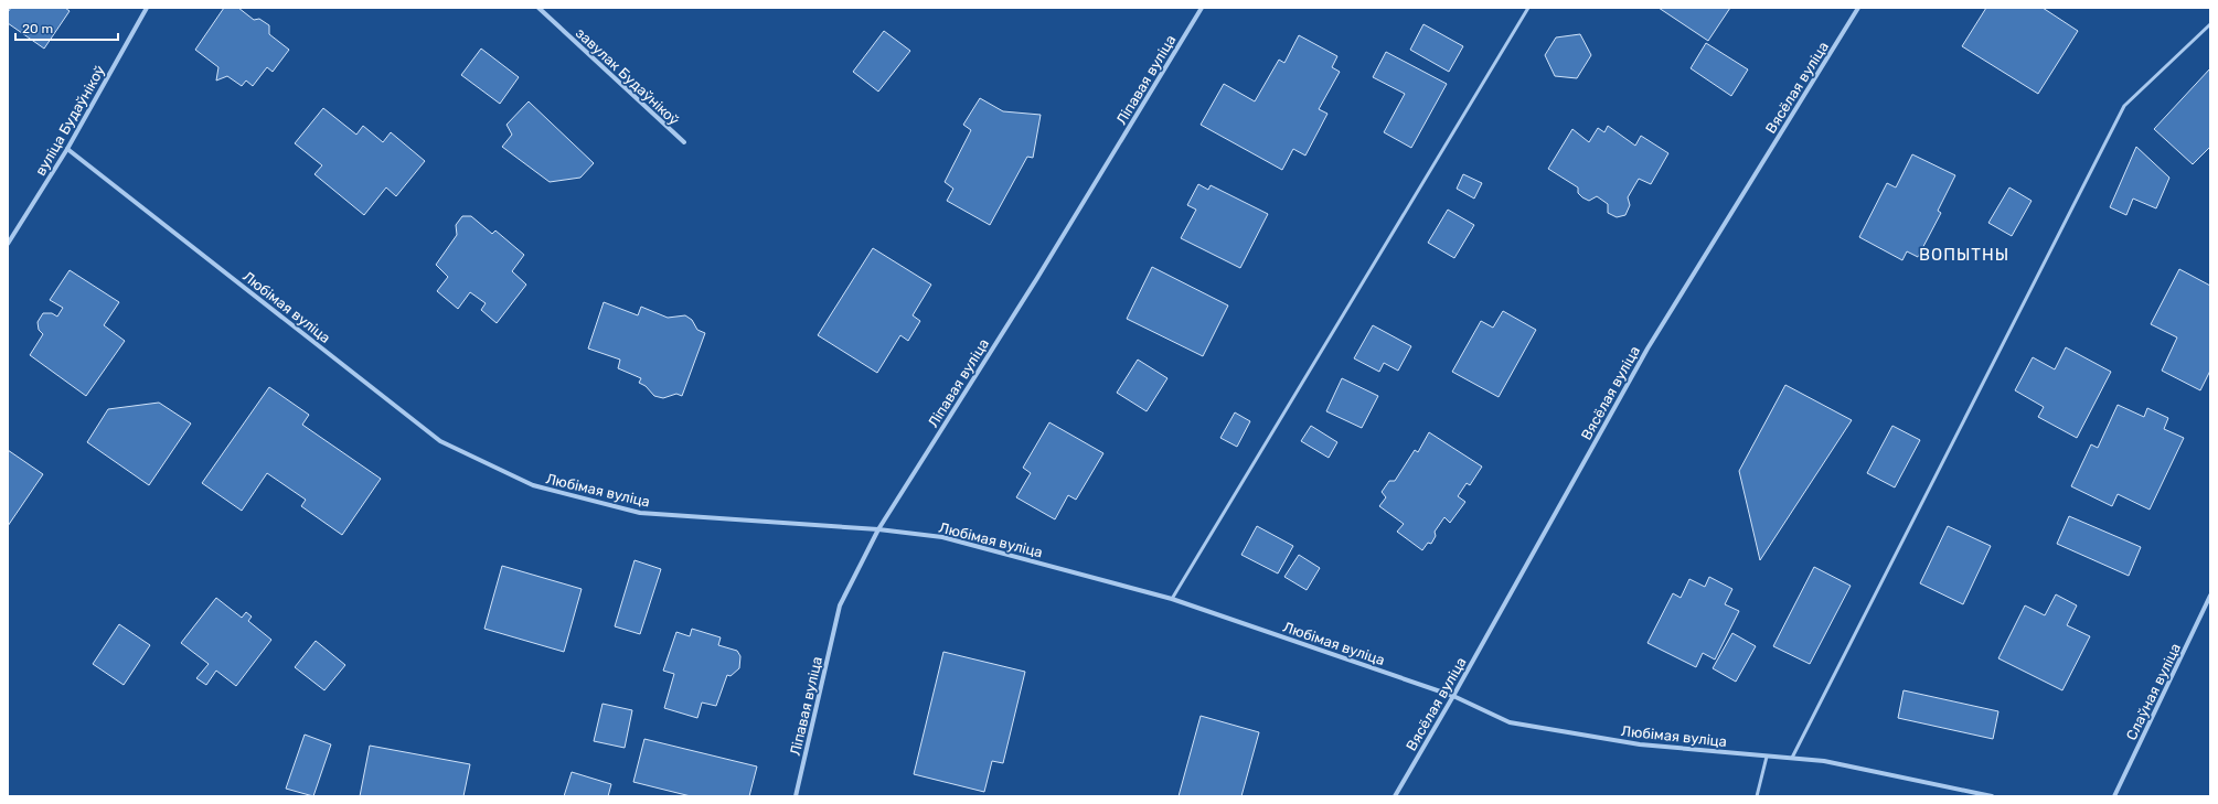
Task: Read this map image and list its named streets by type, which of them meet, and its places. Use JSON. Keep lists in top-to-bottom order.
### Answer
{
  "streets": {
    "street": [
      "завулак Будаўнікоў",
      "Ліпавая вуліца",
      "Вясёлая вуліца",
      "вуліца Будаўнікоў",
      "Любімая вуліца",
      "Слаўная вуліца"
    ]
  },
  "crossings": [
    ["Ліпавая вуліца", "Любімая вуліца"],
    ["Вясёлая вуліца", "Любімая вуліца"],
    ["вуліца Будаўнікоў", "Любімая вуліца"]
  ],
  "districts": ["ВОПЫТНЫ"],
  "scale_bar": "20 m"
}
